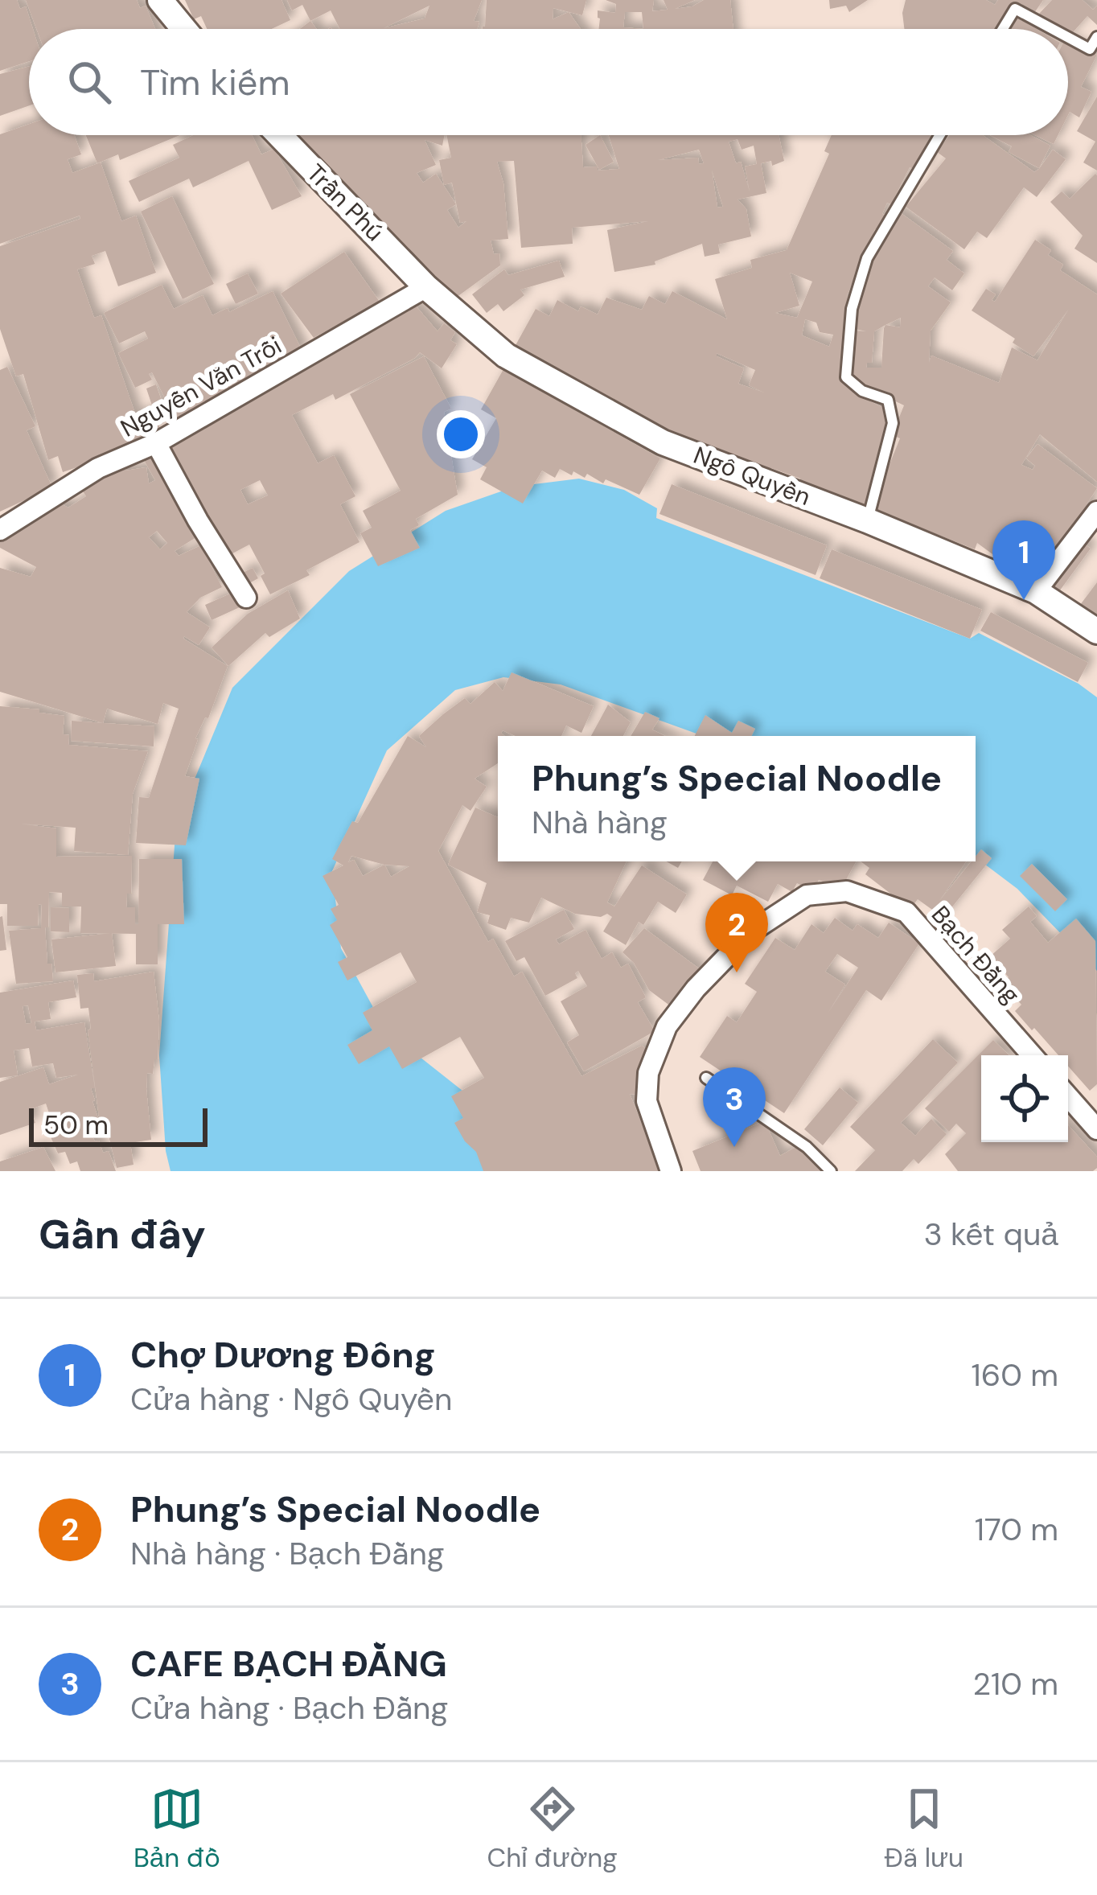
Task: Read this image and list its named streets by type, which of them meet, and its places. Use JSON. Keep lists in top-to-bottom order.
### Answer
{
  "streets": {
    "street": [
      "Trần Phú",
      "Nguyễn Văn Trỗi",
      "Ngô Quyền",
      "Bạch Đằng"
    ]
  },
  "crossings": [
    ["Trần Phú", "Nguyễn Văn Trỗi"],
    ["Trần Phú", "Ngô Quyền"],
    ["Nguyễn Văn Trỗi", "Ngô Quyền"]
  ],
  "scale_bar": "50 m",
  "page": {
    "search": "Tìm kiếm",
    "pins": ["1", "2", "3"],
    "popup": ["Phung’s Special Noodle", "Nhà hàng"],
    "scale": "50 m",
    "heading": ["Gần đây", "3 kết quả"],
    "list": [
      {
        "mark": "1",
        "name": "Chợ Dương Đông",
        "note": "Cửa hàng · Ngô Quyền",
        "value": "160 m"
      },
      {
        "mark": "2",
        "name": "Phung’s Special Noodle",
        "note": "Nhà hàng · Bạch Đằng",
        "value": "170 m"
      },
      {
        "mark": "3",
        "name": "CAFE BẠCH ĐẰNG",
        "note": "Cửa hàng · Bạch Đằng",
        "value": "210 m"
      }
    ],
    "nav": ["Bản đồ", "Chỉ đường", "Đã lưu"]
  }
}
